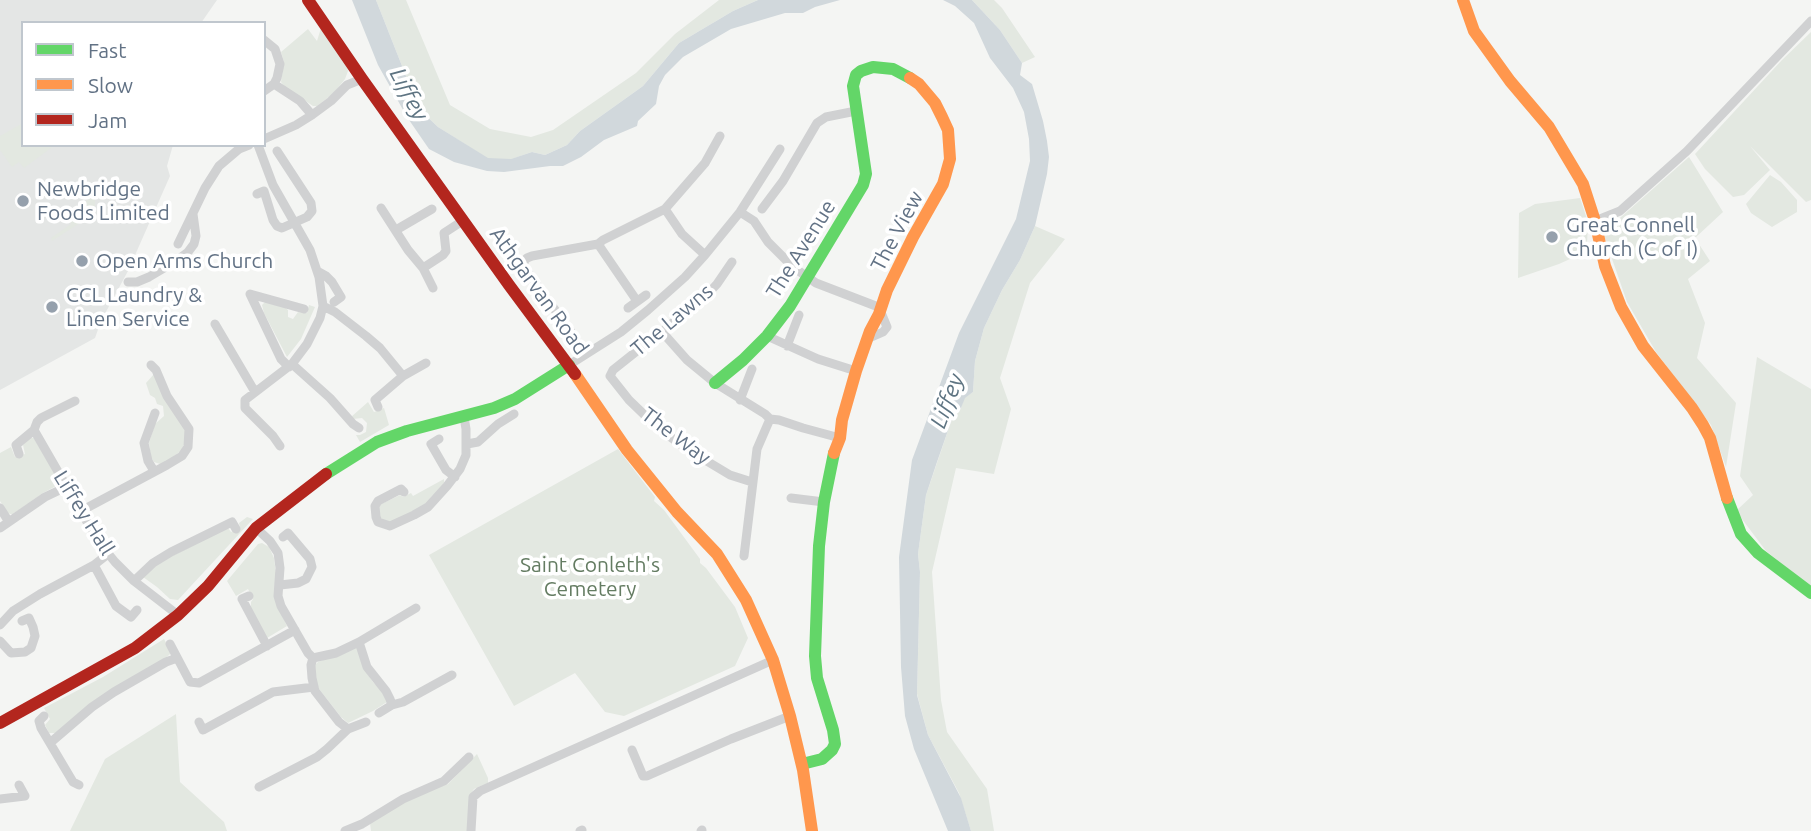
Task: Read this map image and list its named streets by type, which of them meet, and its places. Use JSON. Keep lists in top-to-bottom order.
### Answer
{
  "streets": {
    "street": [
      "The View",
      "The Avenue",
      "Athgarvan Road",
      "The Lawns",
      "The Way",
      "Liffey Hall"
    ]
  },
  "crossings": [
    ["The View", "The Avenue"],
    ["The View", "Athgarvan Road"],
    ["The Lawns", "The Way"]
  ],
  "water": ["Liffey"],
  "parks": ["Saint Conleth's Cemetery"],
  "places": [
    "Newbridge Foods Limited",
    "Great Connell Church (C of I)",
    "Open Arms Church",
    "CCL Laundry & Linen Service"
  ],
  "legend": ["Fast", "Slow", "Jam"]
}
